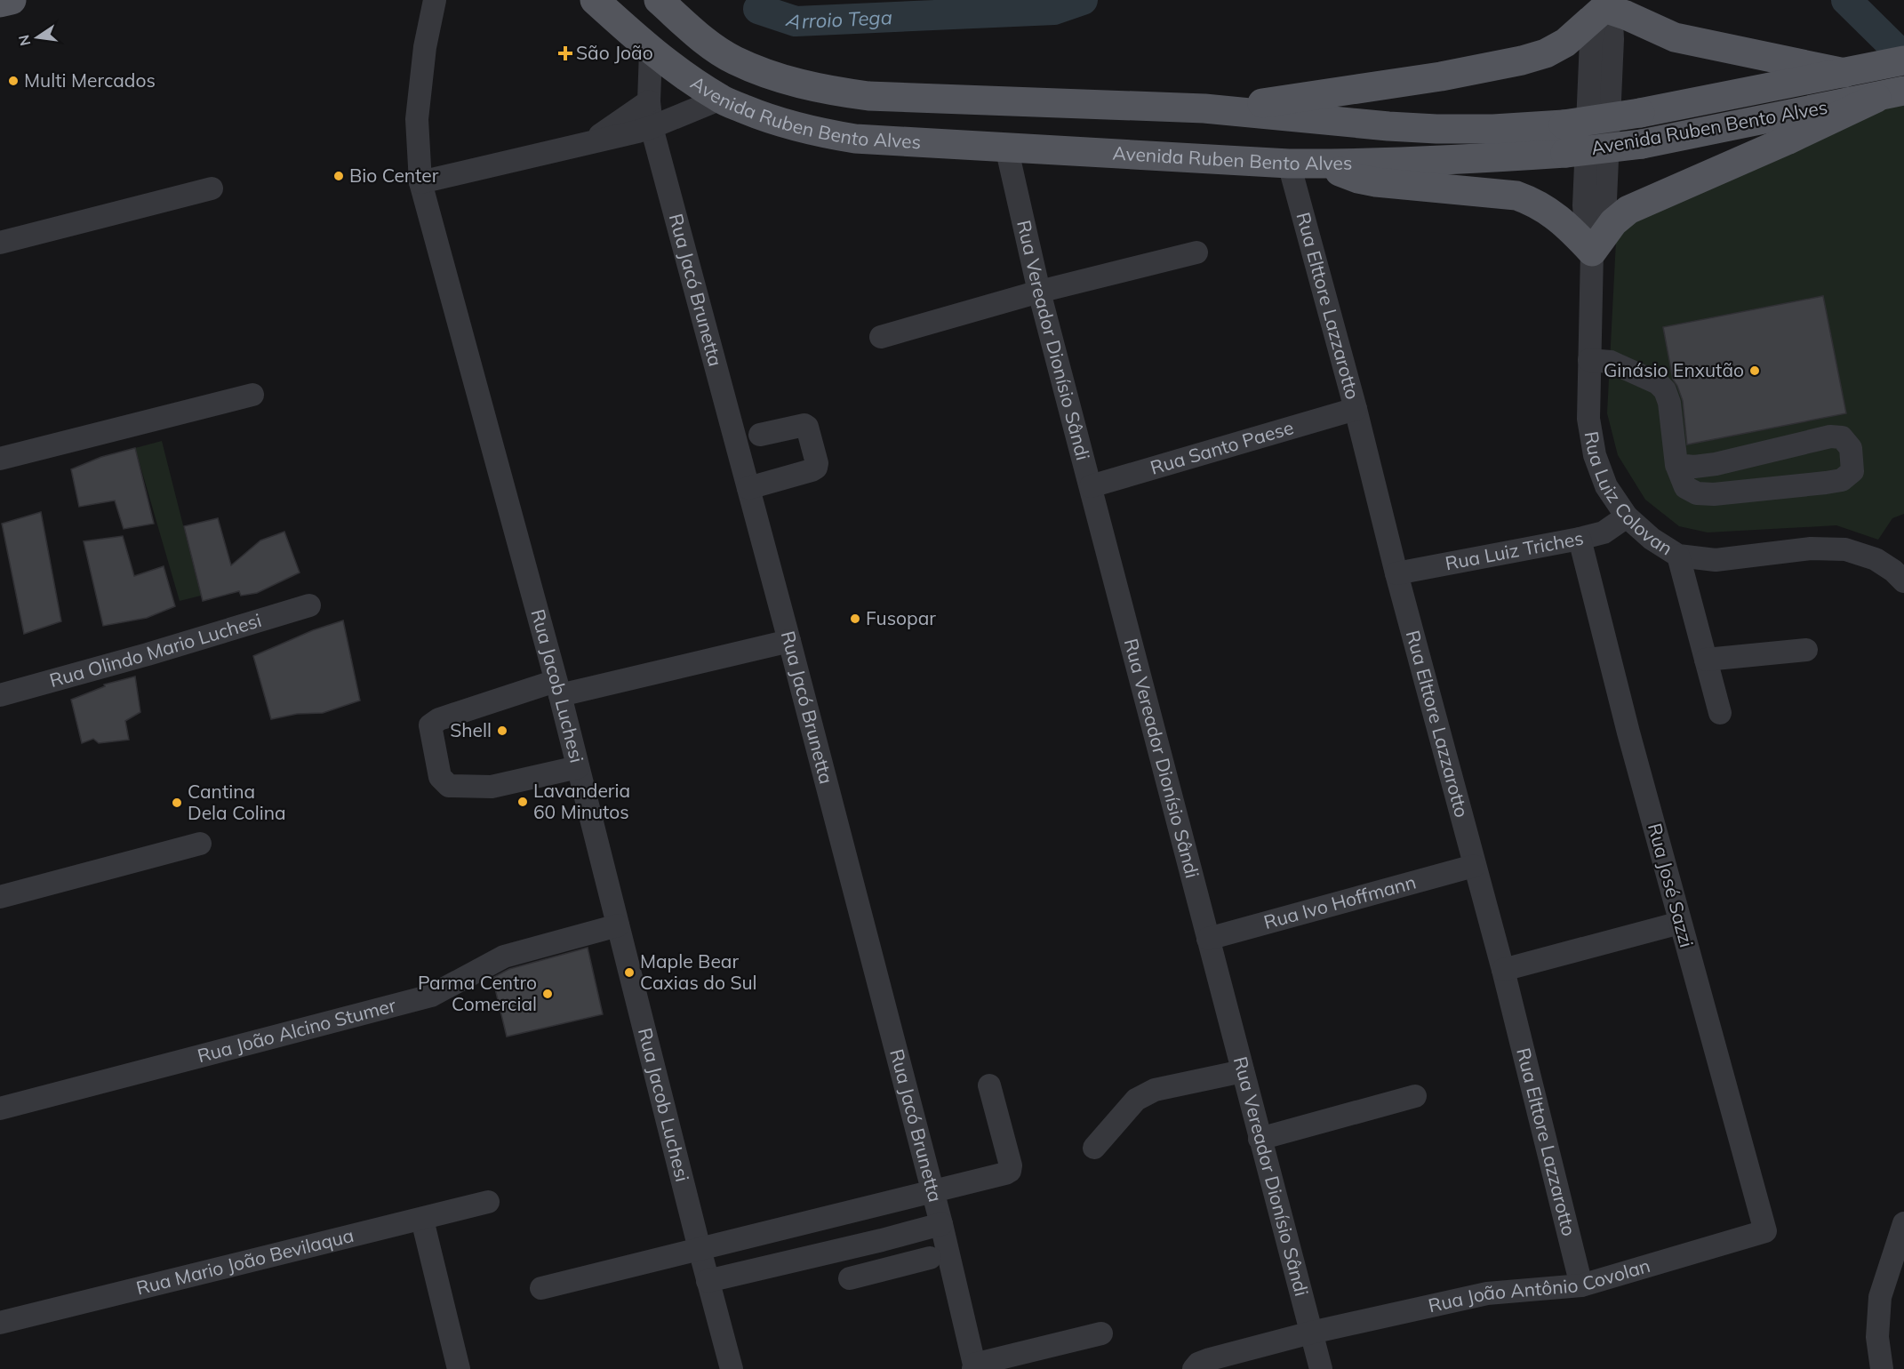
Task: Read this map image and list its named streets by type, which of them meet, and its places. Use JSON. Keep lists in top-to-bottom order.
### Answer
{
  "streets": {
    "main road": ["Avenida Ruben Bento Alves"],
    "street": [
      "Rua Jacó Brunetta",
      "Rua Elttore Lazzarotto",
      "Rua Vereador Dionísio Sândi",
      "Rua Santo Paese",
      "Rua Luiz Colovan",
      "Rua Luiz Triches",
      "Rua Olindo Mario Luchesi",
      "Rua Jacob Luchesi",
      "Rua José Sazzi",
      "Rua Ivo Hoffmann",
      "Rua João Alcino Stumer",
      "Rua Mario João Bevilaqua",
      "Rua João Antônio Covolan"
    ]
  },
  "crossings": [
    ["Avenida Ruben Bento Alves", "Rua Jacó Brunetta"],
    ["Avenida Ruben Bento Alves", "Rua Elttore Lazzarotto"],
    ["Avenida Ruben Bento Alves", "Rua Vereador Dionísio Sândi"],
    ["Rua Elttore Lazzarotto", "Rua Santo Paese"],
    ["Rua Elttore Lazzarotto", "Rua Luiz Triches"],
    ["Rua Elttore Lazzarotto", "Rua Ivo Hoffmann"],
    ["Rua Elttore Lazzarotto", "Rua João Antônio Covolan"],
    ["Rua Vereador Dionísio Sândi", "Rua Santo Paese"],
    ["Rua Vereador Dionísio Sândi", "Rua Ivo Hoffmann"],
    ["Rua Vereador Dionísio Sândi", "Rua João Antônio Covolan"],
    ["Rua Luiz Colovan", "Rua Luiz Triches"],
    ["Rua Luiz Triches", "Rua José Sazzi"],
    ["Rua Jacob Luchesi", "Rua João Alcino Stumer"],
    ["Rua José Sazzi", "Rua João Antônio Covolan"]
  ],
  "water": ["Arroio Tega"],
  "places": {
    "health": ["São João"],
    "other": [
      "Multi Mercados",
      "Bio Center",
      "Ginásio Enxutão",
      "Fusopar",
      "Shell",
      "Lavanderia 60 Minutos",
      "Cantina Dela Colina",
      "Maple Bear Caxias do Sul",
      "Parma Centro Comercial"
    ]
  },
  "north": "left"
}
